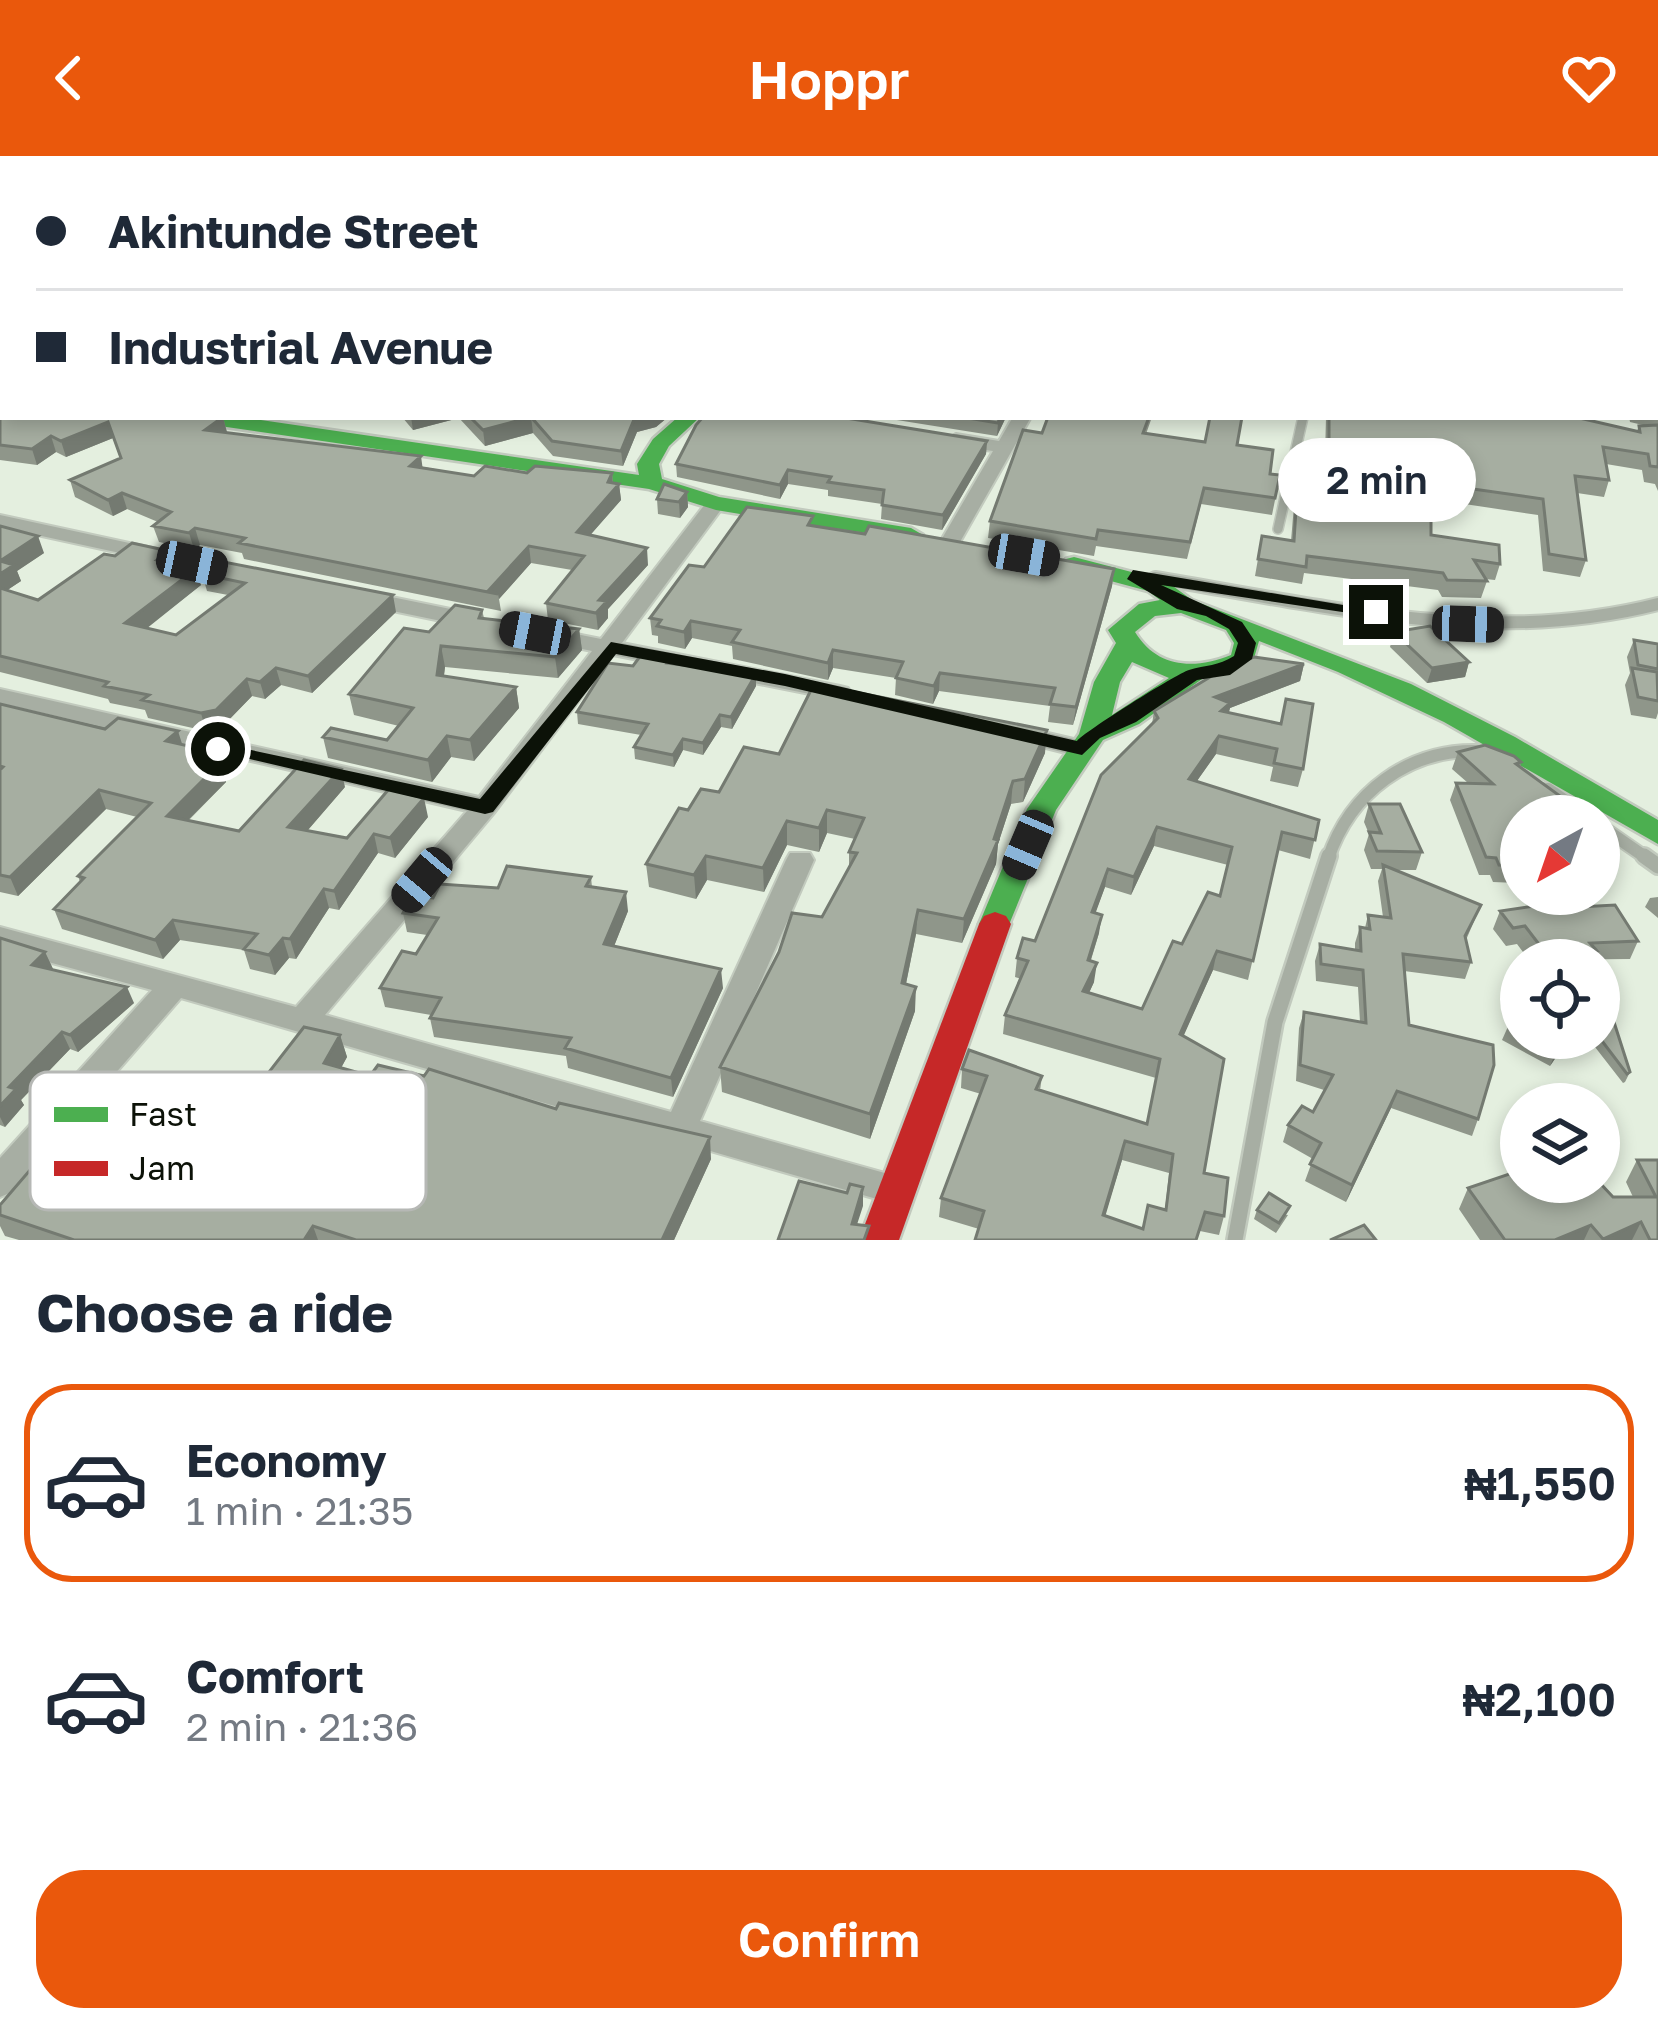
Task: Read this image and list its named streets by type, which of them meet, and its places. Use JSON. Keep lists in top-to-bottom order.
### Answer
{
  "legend": ["Fast", "Jam"],
  "north": "bottom left",
  "page": {
    "header": "Hoppr",
    "banner": ["Akintunde Street", "Industrial Avenue"],
    "bubble": "2 min",
    "heading": "Choose a ride",
    "list": [
      {
        "name": "Economy",
        "note": "1 min · 21:35",
        "value": "₦1,550"
      },
      {
        "name": "Comfort",
        "note": "2 min · 21:36",
        "value": "₦2,100"
      }
    ],
    "buttons": "Confirm"
  }
}
